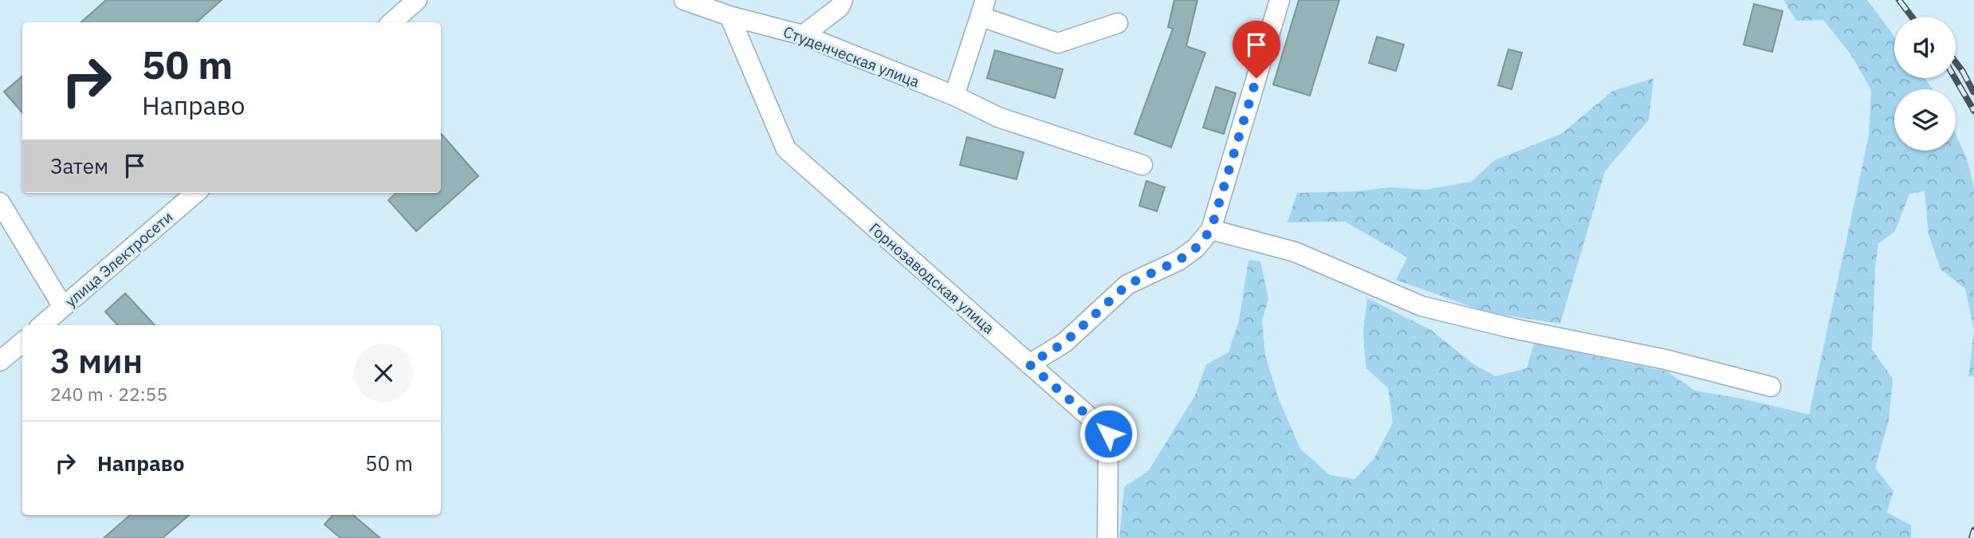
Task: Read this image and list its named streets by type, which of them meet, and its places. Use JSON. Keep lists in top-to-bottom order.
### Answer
{
  "streets": {
    "street": ["Студенческая улица", "улица Электросети", "Горнозаводская улица"]
  },
  "crossings": [
    ["Студенческая улица", "Горнозаводская улица"]
  ],
  "page": {
    "turn": ["50 m", "Направо"],
    "then": "Затем",
    "heading": ["3 мин", "240 m · 22:55"],
    "list": [
      {
        "name": "Направо",
        "value": "50 m"
      }
    ]
  }
}
